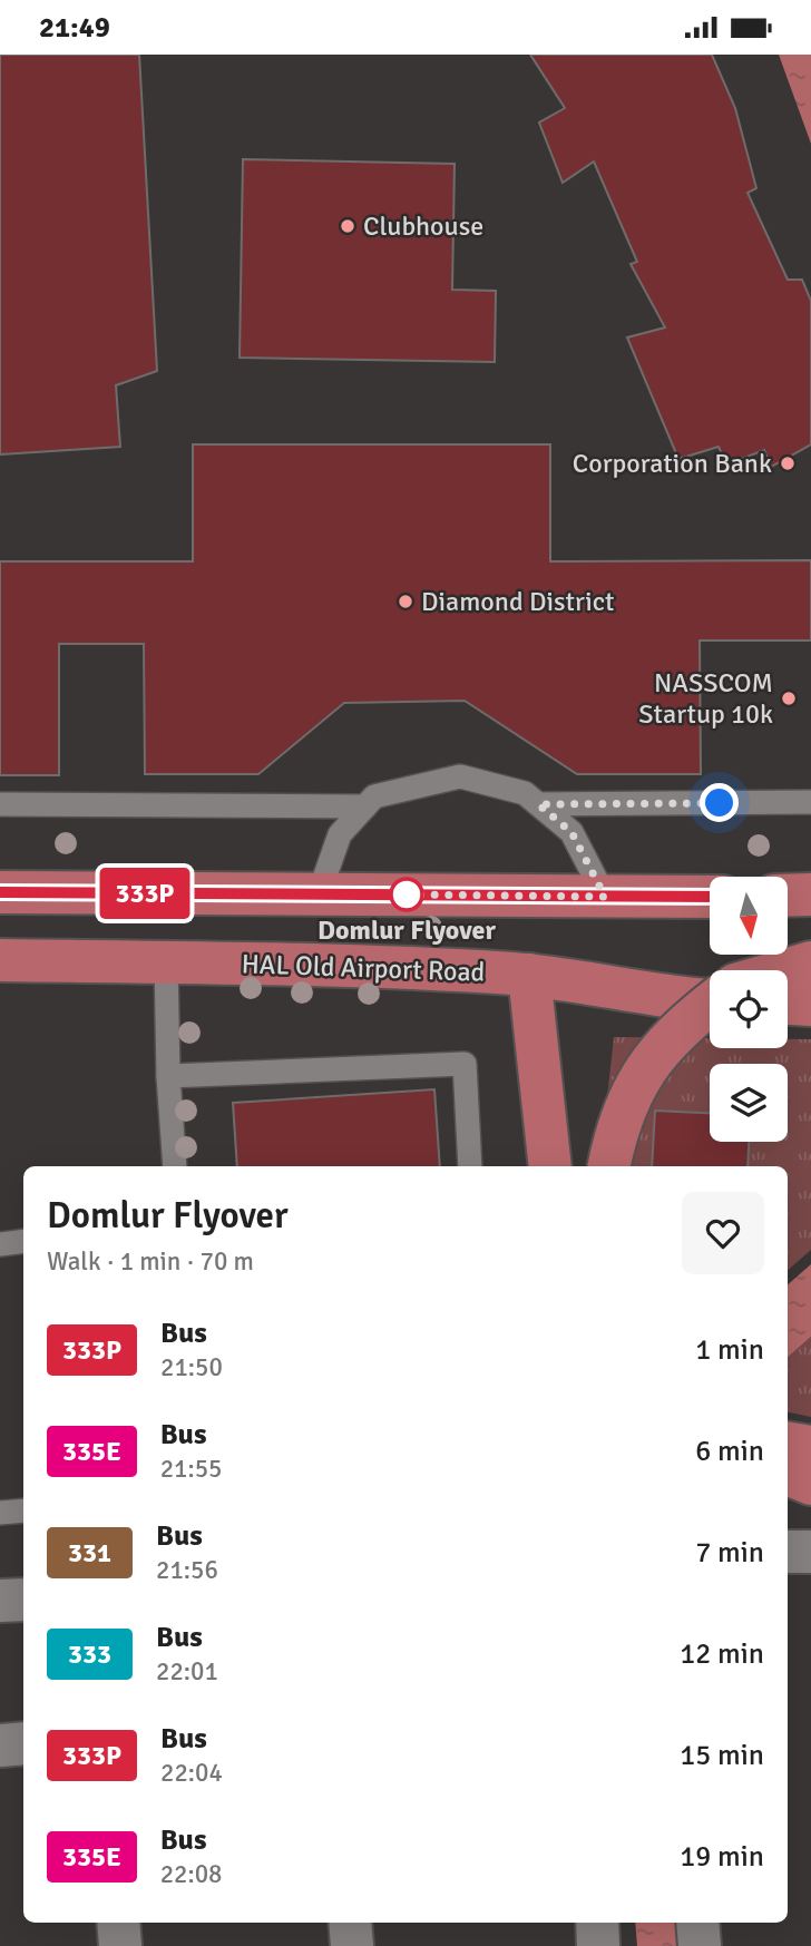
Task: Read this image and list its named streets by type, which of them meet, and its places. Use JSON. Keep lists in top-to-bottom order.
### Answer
{
  "streets": {
    "main road": ["HAL Old Airport Road"]
  },
  "places": [
    "Clubhouse",
    "Corporation Bank",
    "Diamond District",
    "NASSCOM Startup 10k",
    "Domlur Flyover"
  ],
  "lines": ["bus line 333P"],
  "north": "bottom",
  "page": {
    "status": "21:49",
    "on_map": "333P",
    "heading": ["Domlur Flyover", "Walk · 1 min · 70 m"],
    "list": [
      {
        "mark": "333P",
        "name": "Bus",
        "note": "21:50",
        "value": "1 min"
      },
      {
        "mark": "335E",
        "name": "Bus",
        "note": "21:55",
        "value": "6 min"
      },
      {
        "mark": "331",
        "name": "Bus",
        "note": "21:56",
        "value": "7 min"
      },
      {
        "mark": "333",
        "name": "Bus",
        "note": "22:01",
        "value": "12 min"
      },
      {
        "mark": "333P",
        "name": "Bus",
        "note": "22:04",
        "value": "15 min"
      },
      {
        "mark": "335E",
        "name": "Bus",
        "note": "22:08",
        "value": "19 min"
      }
    ]
  }
}
